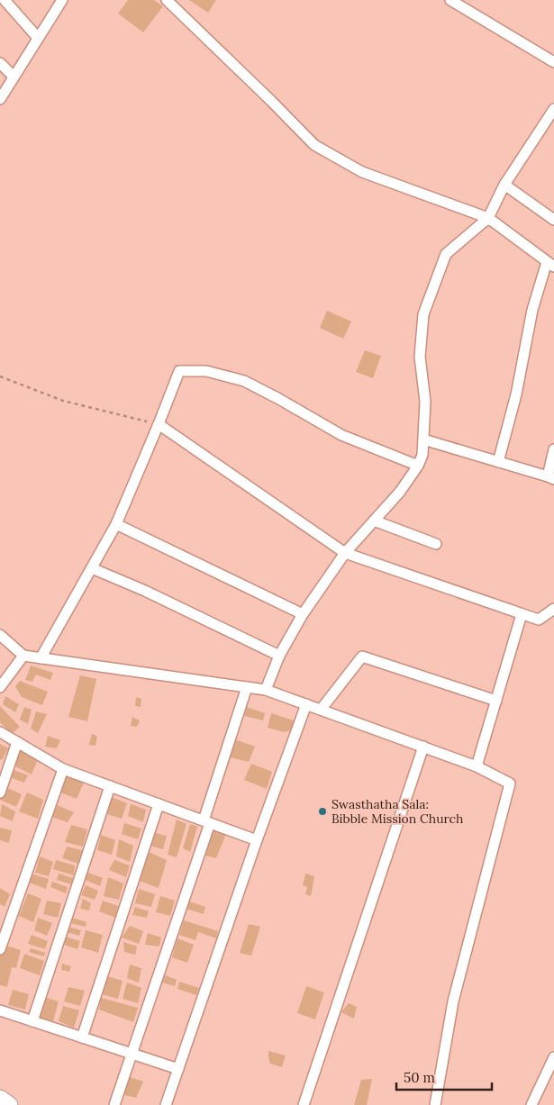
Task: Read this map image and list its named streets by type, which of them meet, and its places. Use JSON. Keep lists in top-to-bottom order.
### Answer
{
  "places": ["Swasthatha Sala: Bibble Mission Church"],
  "scale_bar": "50 m"
}
